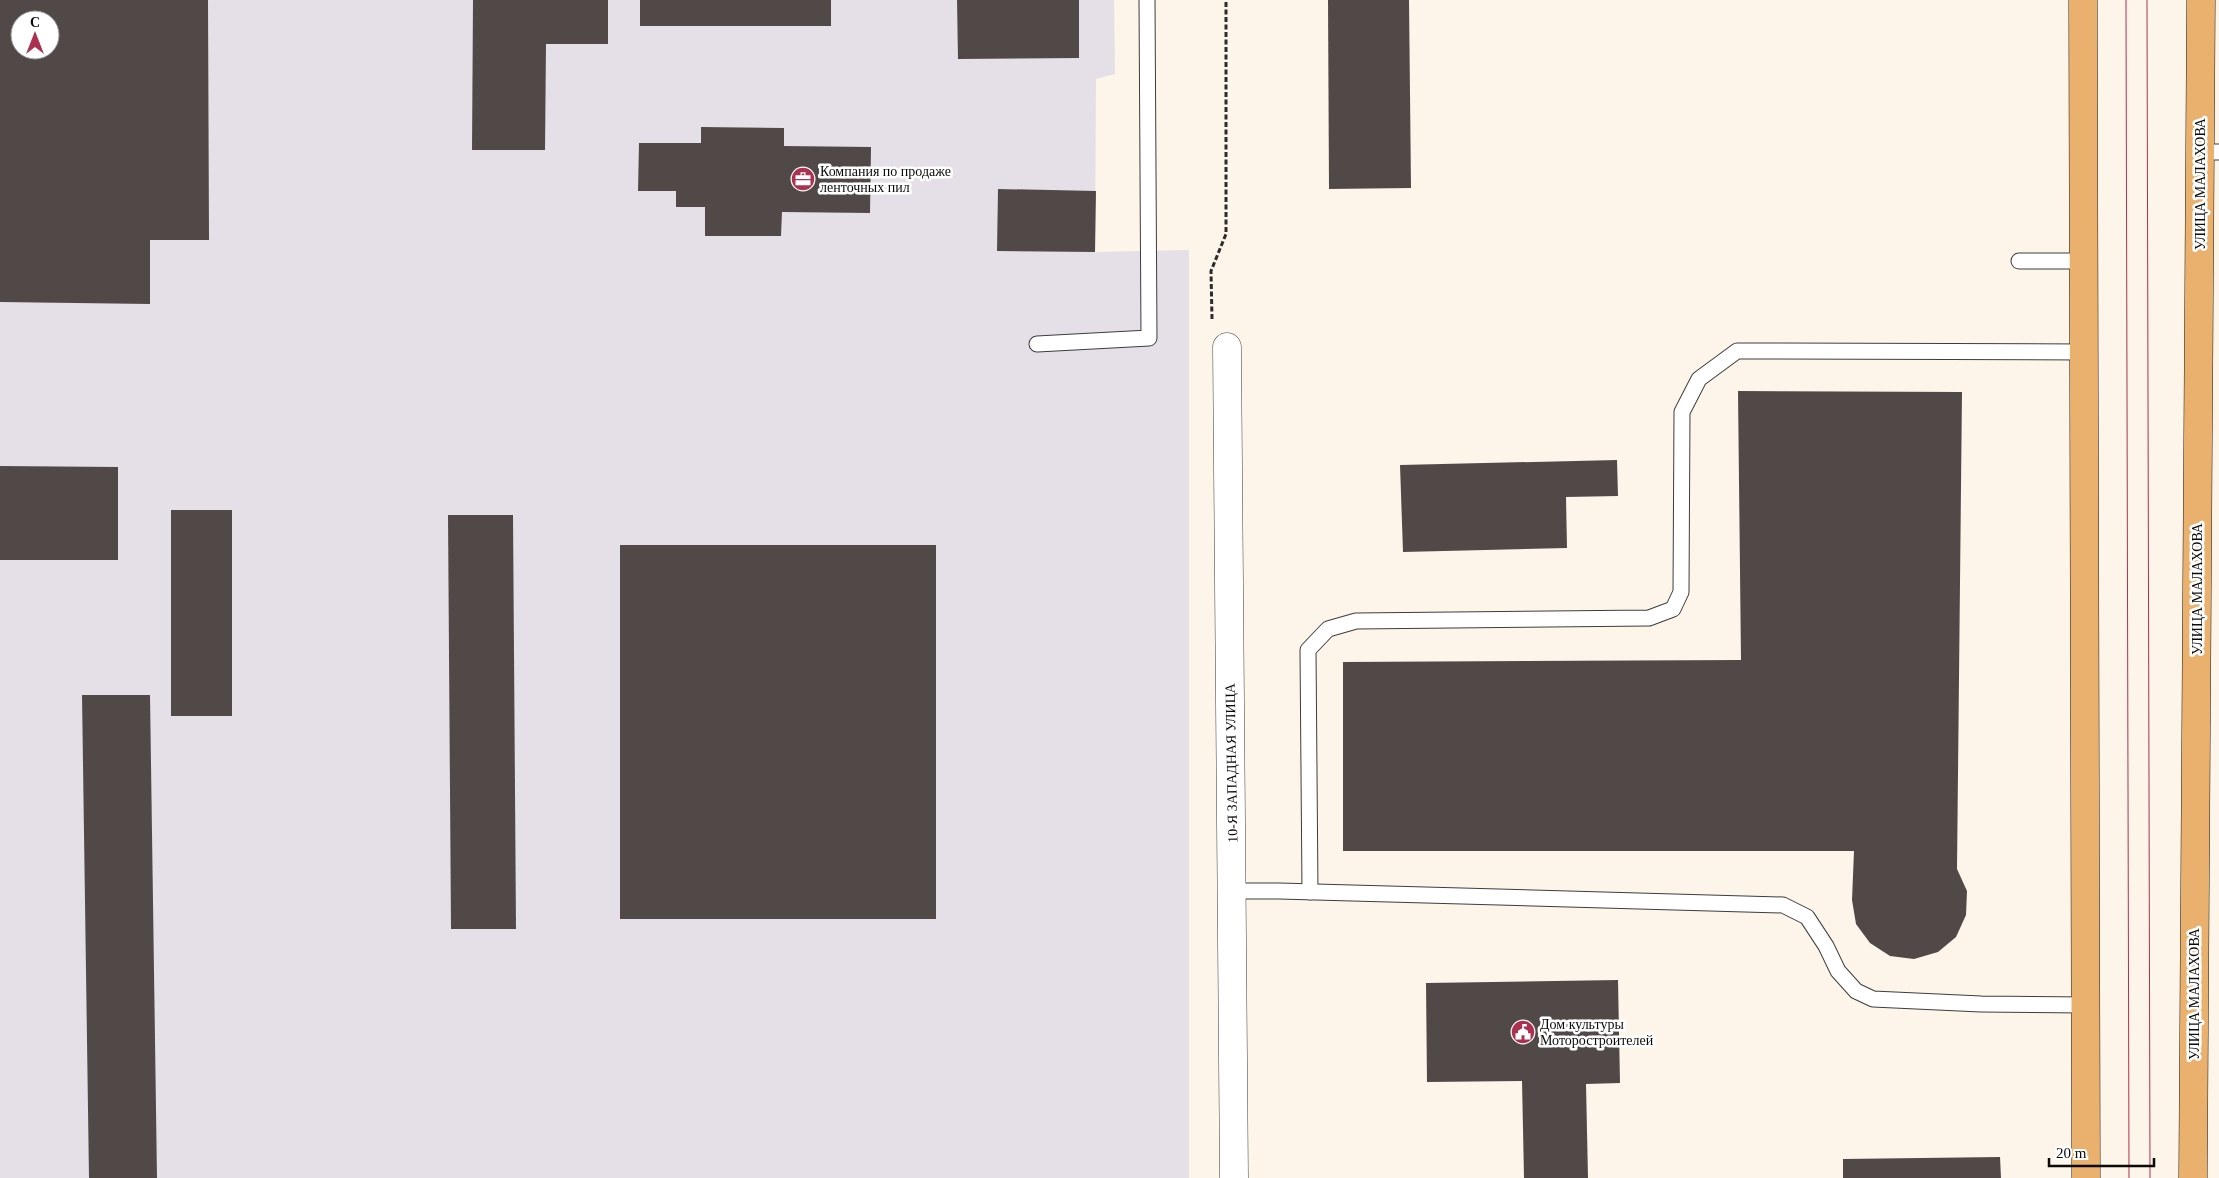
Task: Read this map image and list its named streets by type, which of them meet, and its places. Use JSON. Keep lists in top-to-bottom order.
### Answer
{
  "streets": {
    "main road": ["УЛИЦА МАЛАХОВА"],
    "street": ["10-Я ЗАПАДНАЯ УЛИЦА"]
  },
  "places": {
    "office": ["Компания по продаже ленточных пил"],
    "public building": ["Дом культуры Моторостроителей"]
  },
  "scale_bar": "20 m",
  "north": "top"
}
